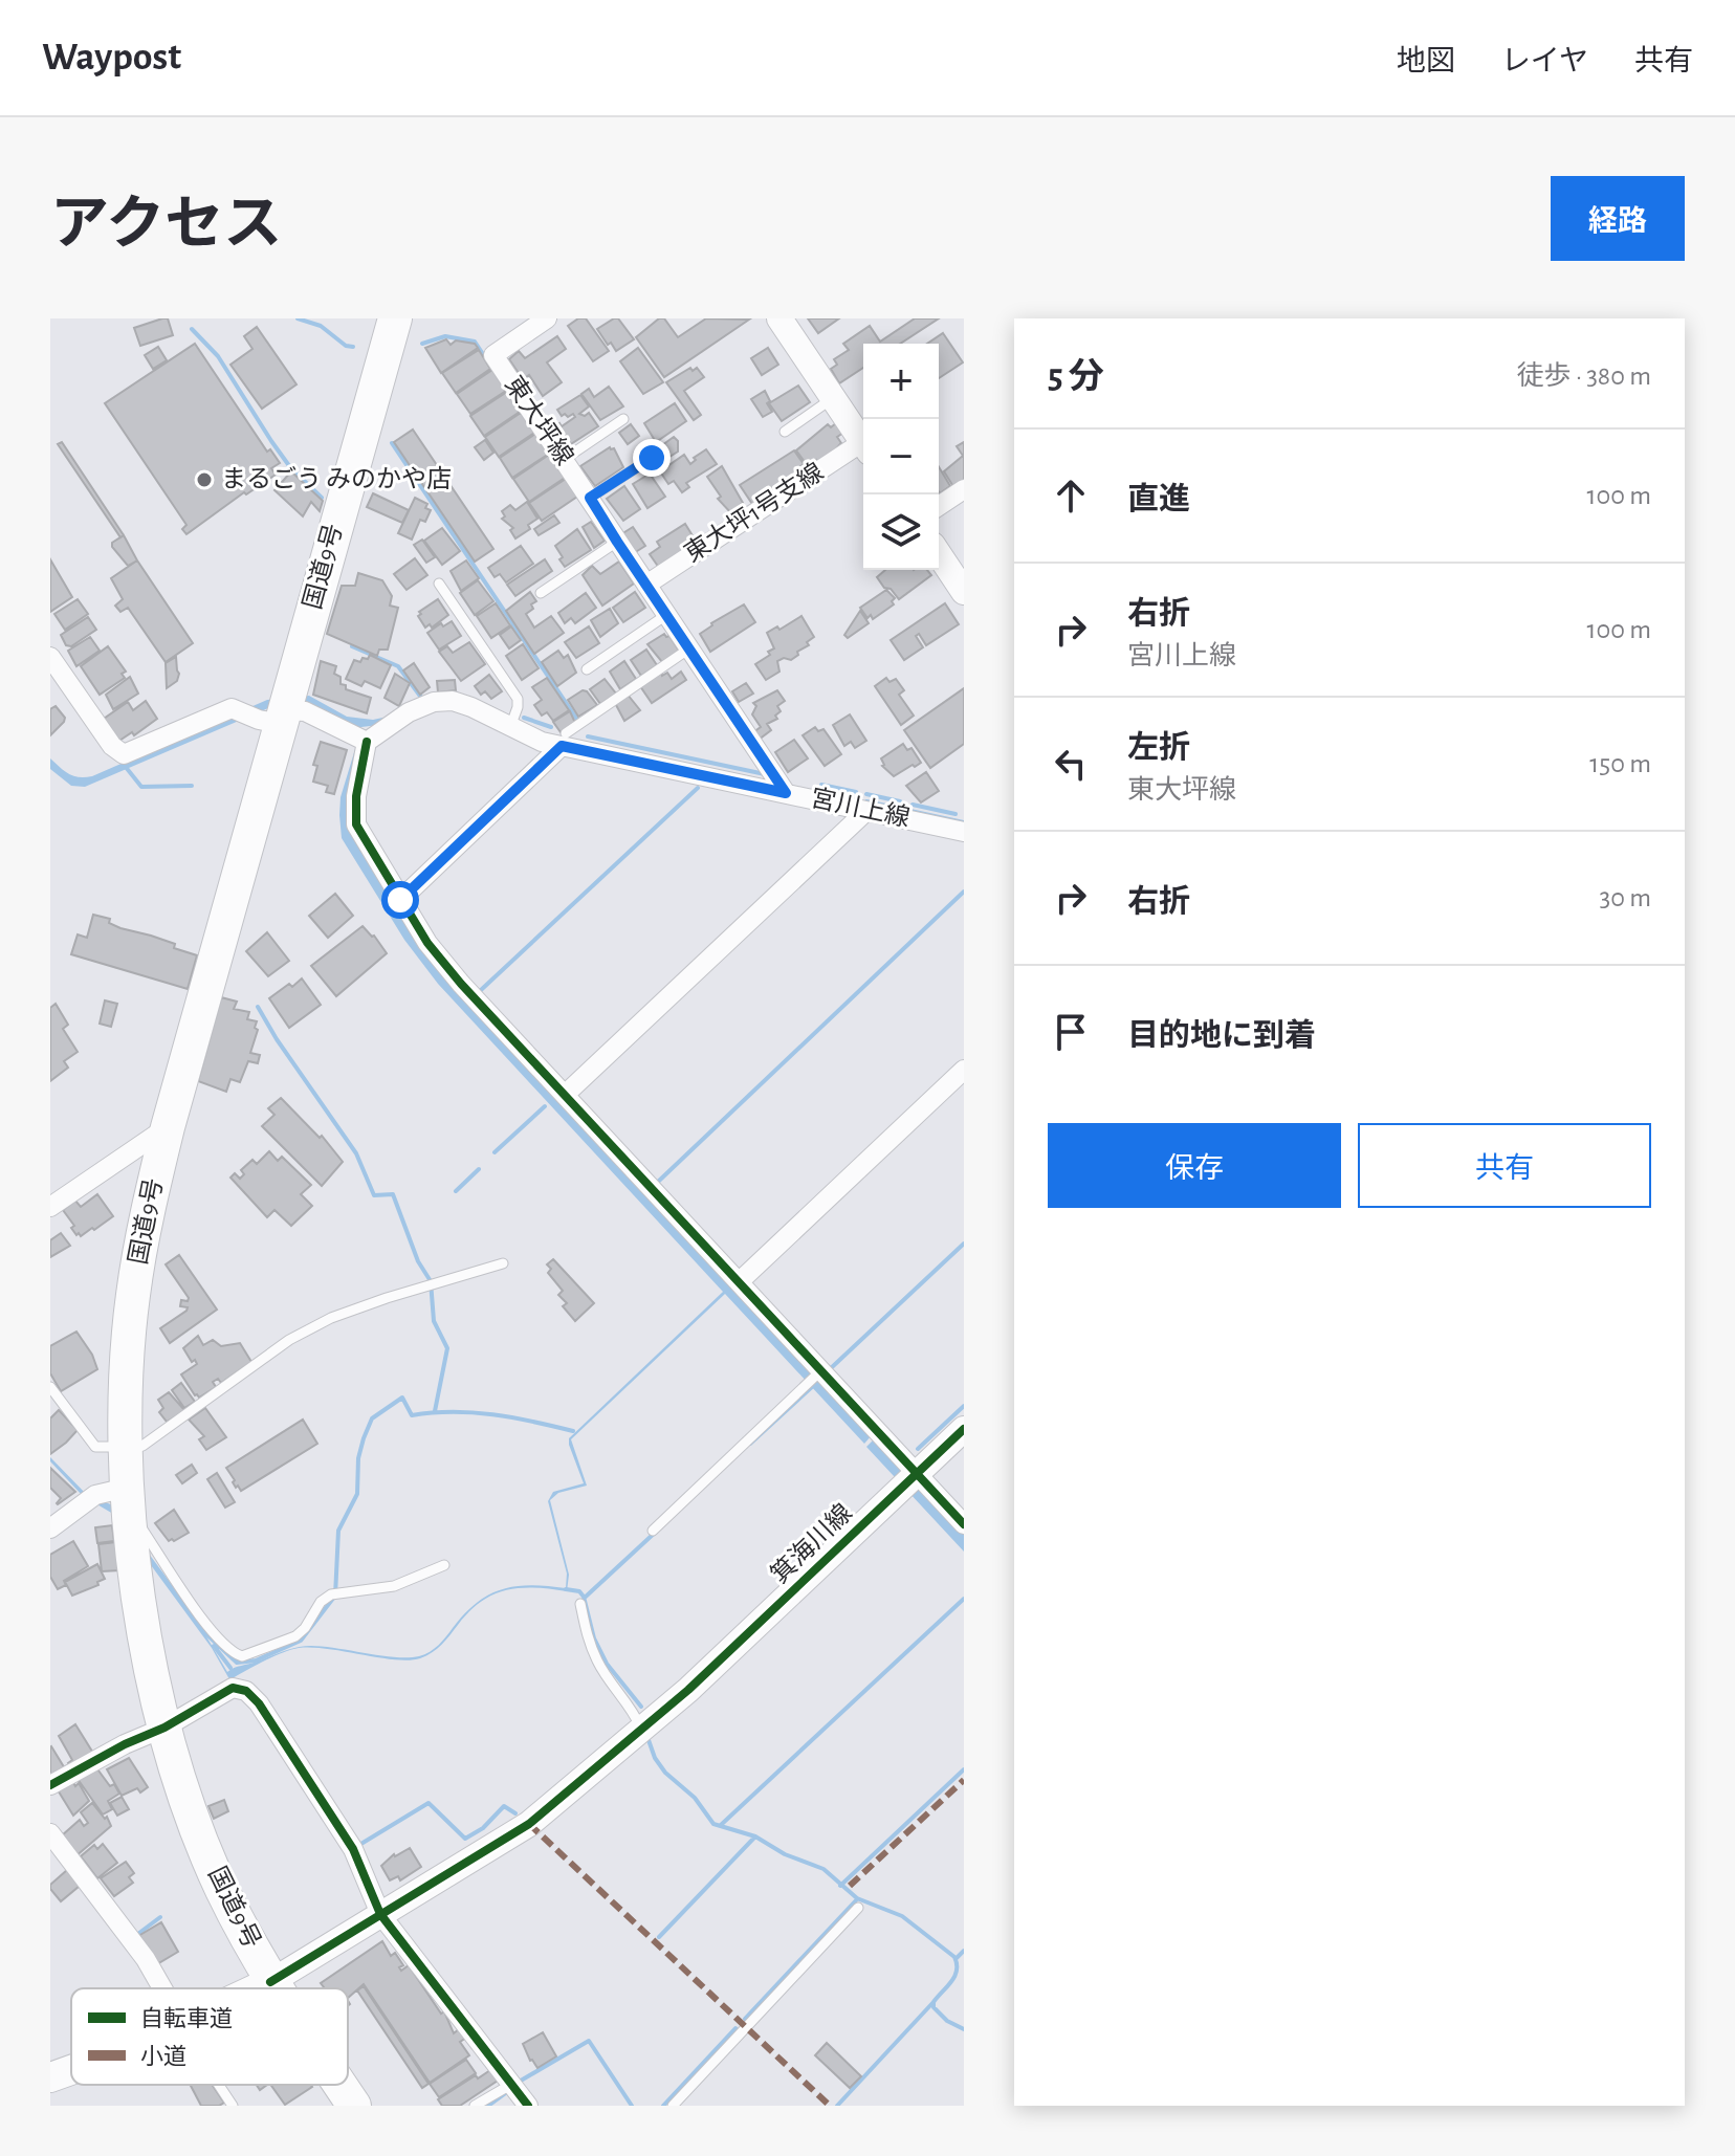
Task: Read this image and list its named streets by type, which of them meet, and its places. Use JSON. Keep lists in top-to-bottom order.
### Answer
{
  "streets": {
    "highway": ["国道9号"],
    "street": [
      "東大坪線",
      "東大坪1号支線",
      "宮川上線",
      "箕海川線"
    ]
  },
  "crossings": [
    ["東大坪線", "東大坪1号支線"],
    ["東大坪線", "宮川上線"],
    ["国道9号", "箕海川線"]
  ],
  "places": ["まるごう みのかや店"],
  "legend": ["自転車道", "小道"],
  "page": {
    "header": "Waypost",
    "nav": ["地図", "レイヤ", "共有"],
    "title": "アクセス",
    "buttons": [
      "経路",
      ["保存", "共有"]
    ],
    "heading": ["5 分", "徒歩 · 380 m"],
    "map_buttons": ["+", "−"],
    "list": [
      ["直進", "100 m"],
      ["右折", "宮川上線", "100 m"],
      ["左折", "東大坪線", "150 m"],
      ["右折", "30 m"],
      "目的地に到着"
    ]
  }
}
